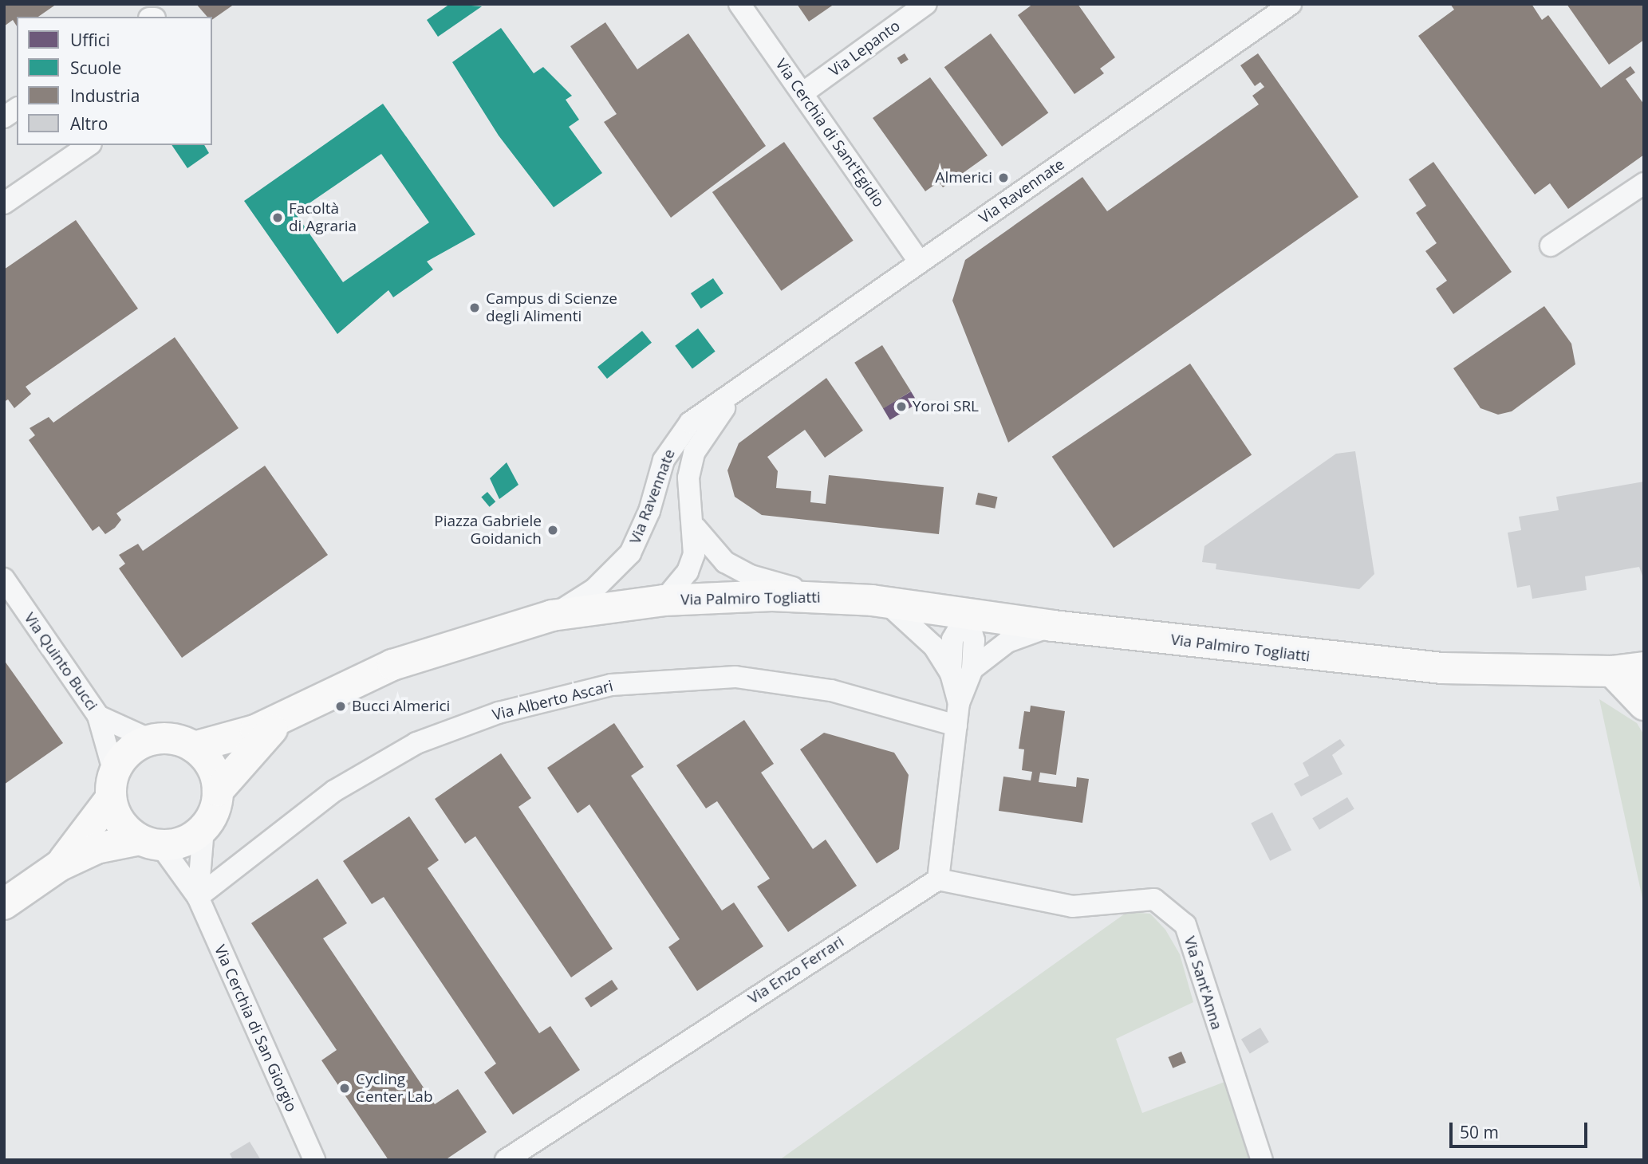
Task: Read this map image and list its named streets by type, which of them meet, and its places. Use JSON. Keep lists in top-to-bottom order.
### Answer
{
  "streets": {
    "main road": ["Via Ravennate", "Via Palmiro Togliatti"],
    "street": [
      "Via Lepanto",
      "Via Cerchia di Sant'Egidio",
      "Via Quinto Bucci",
      "Via Alberto Ascari",
      "Via Enzo Ferrari",
      "Via Sant'Anna",
      "Via Cerchia di San Giorgio"
    ]
  },
  "crossings": [
    ["Via Lepanto", "Via Cerchia di Sant'Egidio"],
    ["Via Cerchia di Sant'Egidio", "Via Ravennate"],
    ["Via Ravennate", "Via Palmiro Togliatti"],
    ["Via Ravennate", "Via Quinto Bucci"],
    ["Via Ravennate", "Via Cerchia di San Giorgio"],
    ["Via Quinto Bucci", "Via Cerchia di San Giorgio"],
    ["Via Alberto Ascari", "Via Cerchia di San Giorgio"],
    ["Via Enzo Ferrari", "Via Sant'Anna"]
  ],
  "places": [
    "Almerici",
    "Facoltà di Agraria",
    "Campus di Scienze degli Alimenti",
    "Yoroi SRL",
    "Piazza Gabriele Goidanich",
    "Bucci Almerici",
    "Cycling Center Lab"
  ],
  "legend": [
    "Uffici",
    "Scuole",
    "Industria",
    "Altro"
  ],
  "scale_bar": "50 m"
}
